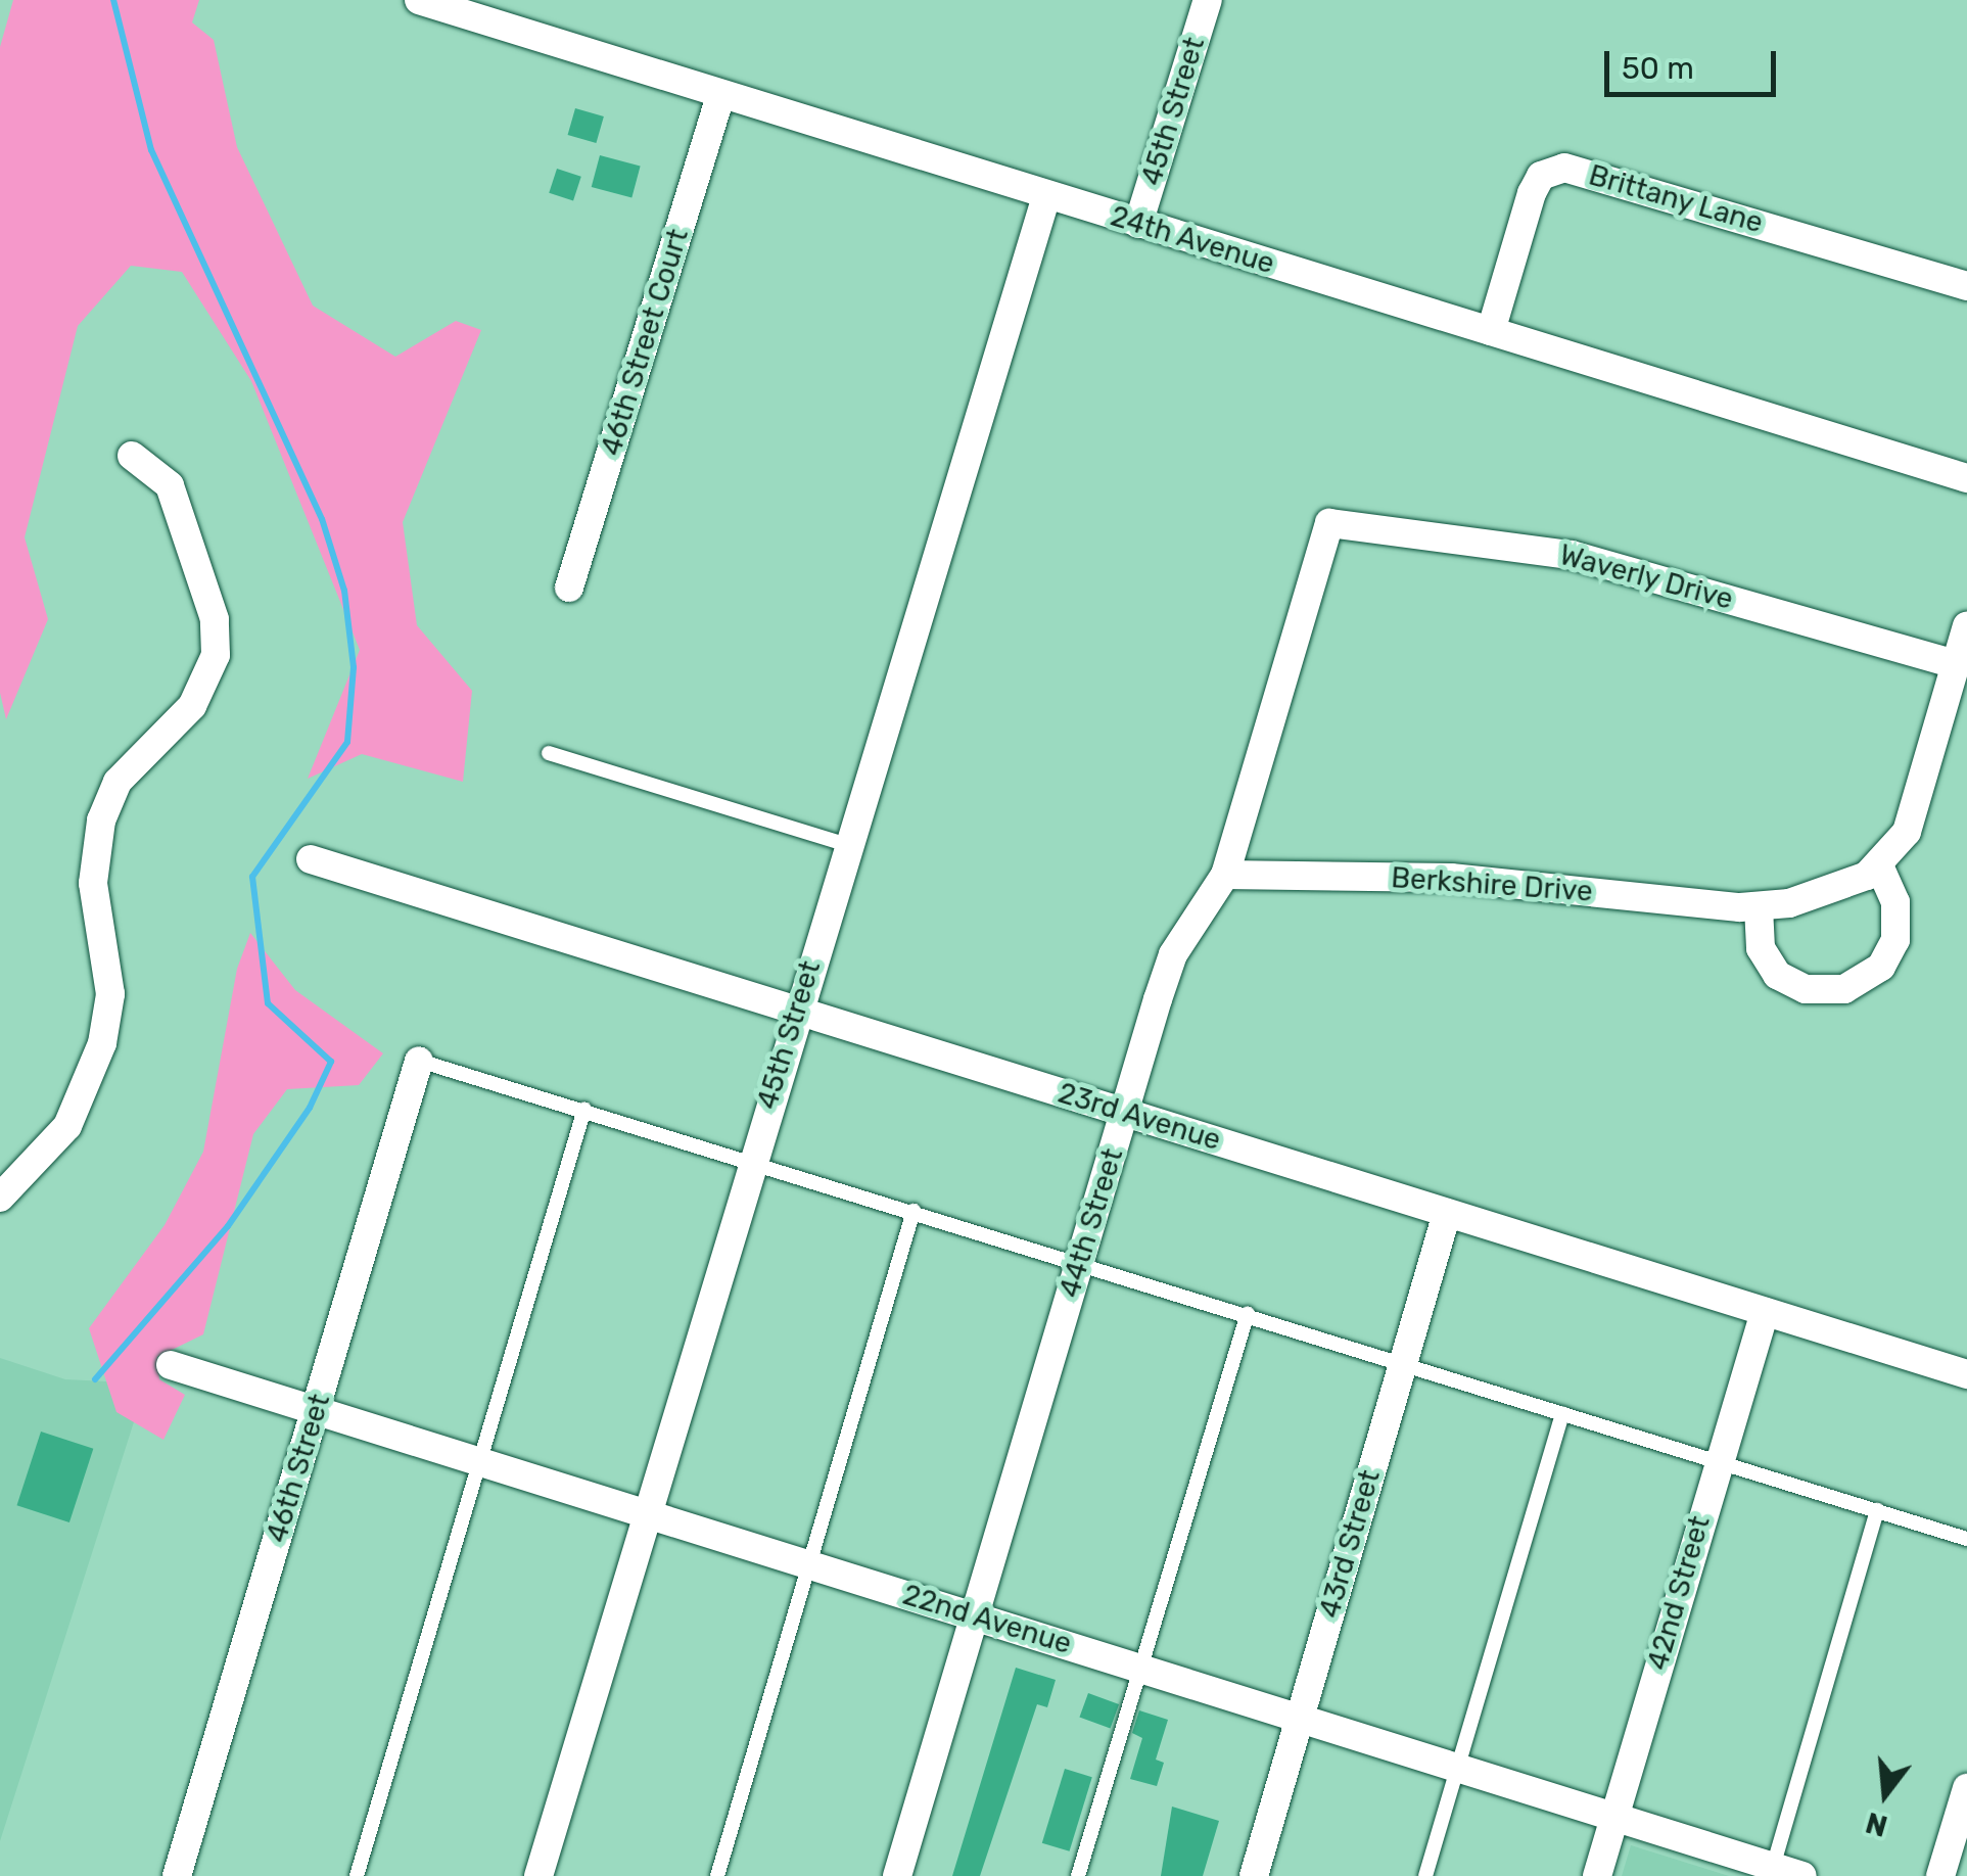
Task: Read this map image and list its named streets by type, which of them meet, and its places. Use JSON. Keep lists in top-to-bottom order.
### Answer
{
  "streets": {
    "street": [
      "45th Street",
      "Brittany Lane",
      "24th Avenue",
      "46th Street Court",
      "Waverly Drive",
      "Berkshire Drive",
      "23rd Avenue",
      "44th Street",
      "46th Street",
      "43rd Street",
      "42nd Street",
      "22nd Avenue"
    ]
  },
  "crossings": [
    ["45th Street", "24th Avenue"],
    ["45th Street", "23rd Avenue"],
    ["45th Street", "22nd Avenue"],
    ["Brittany Lane", "24th Avenue"],
    ["24th Avenue", "46th Street Court"],
    ["Waverly Drive", "Berkshire Drive"],
    ["Waverly Drive", "44th Street"],
    ["Berkshire Drive", "44th Street"],
    ["23rd Avenue", "44th Street"],
    ["23rd Avenue", "43rd Street"],
    ["23rd Avenue", "42nd Street"],
    ["44th Street", "22nd Avenue"],
    ["46th Street", "22nd Avenue"],
    ["43rd Street", "22nd Avenue"],
    ["42nd Street", "22nd Avenue"]
  ],
  "scale_bar": "50 m",
  "north": "bottom"
}
